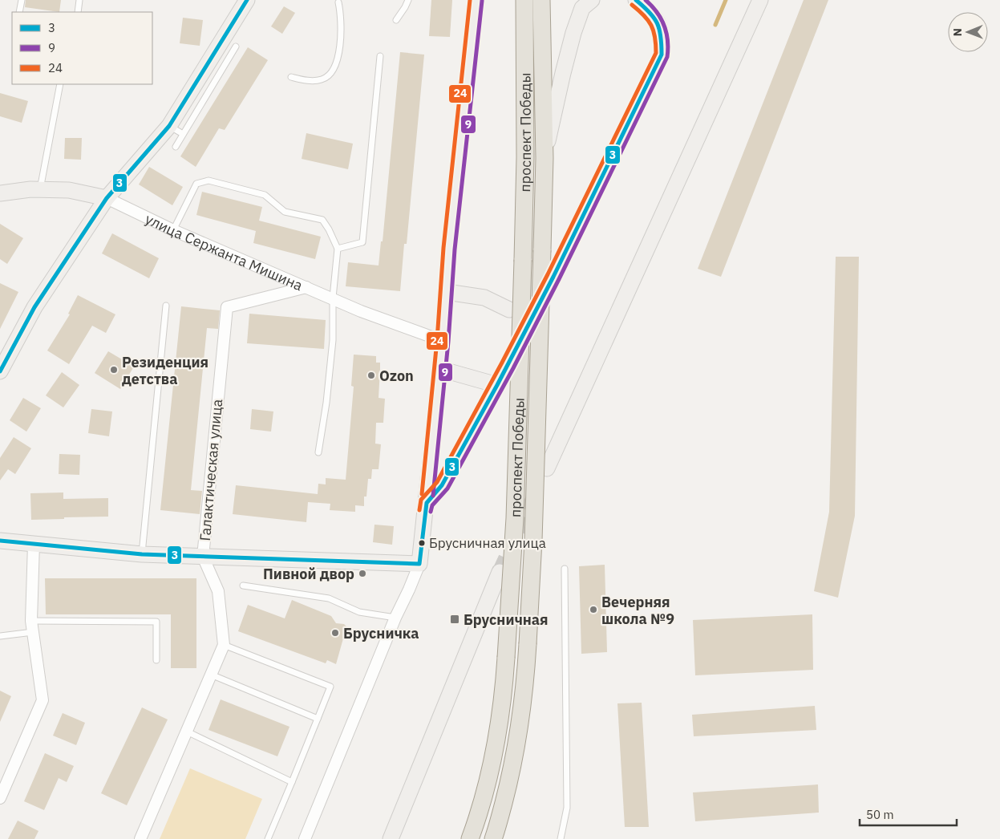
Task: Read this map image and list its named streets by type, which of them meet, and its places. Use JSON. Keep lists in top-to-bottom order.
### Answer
{
  "streets": {
    "main road": ["проспект Победы"],
    "street": ["улица Сержанта Мишина", "Галактическая улица"]
  },
  "crossings": [
    ["улица Сержанта Мишина", "Галактическая улица"]
  ],
  "places": {
    "other": [
      "Резиденция детства",
      "Ozon",
      "Брусничная улица",
      "Пивной двор",
      "Вечерняя школа №9",
      "Брусничка"
    ],
    "transit": ["Брусничная"]
  },
  "lines": ["transit line 3", "transit line 9", "transit line 24"],
  "legend": ["3", "9", "24"],
  "scale_bar": "50 m",
  "north": "left"
}
